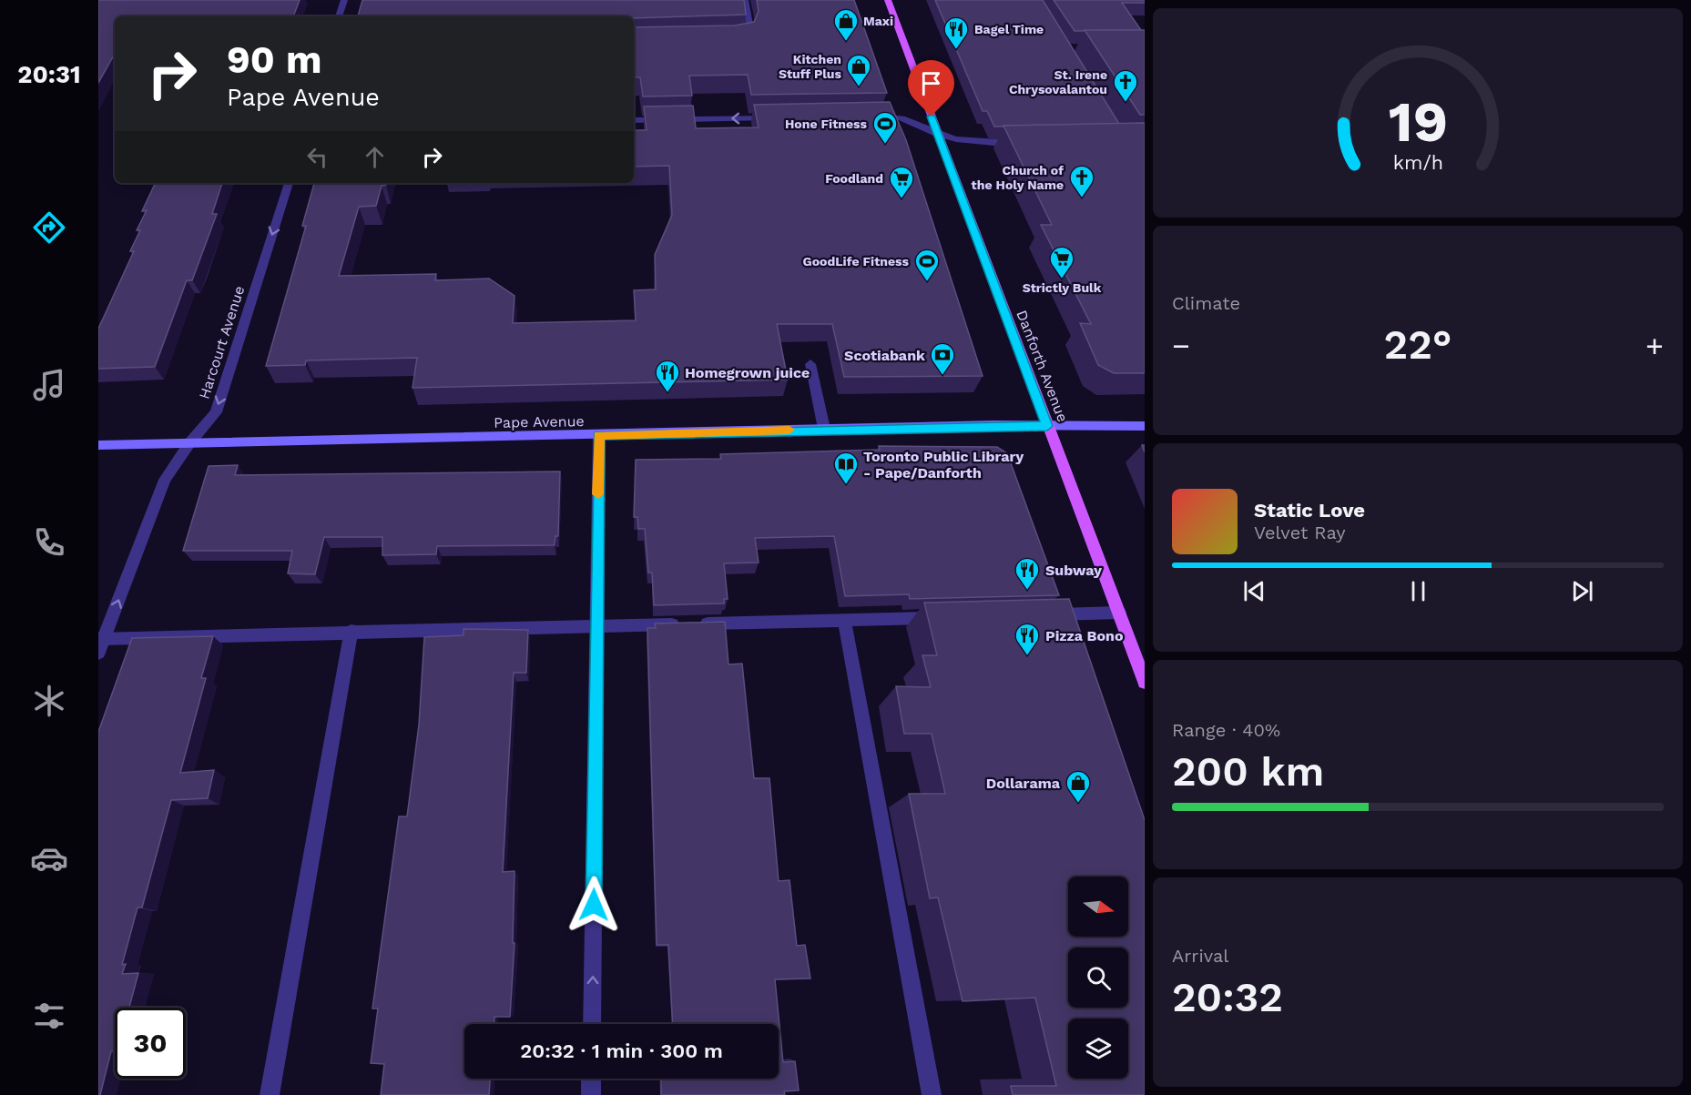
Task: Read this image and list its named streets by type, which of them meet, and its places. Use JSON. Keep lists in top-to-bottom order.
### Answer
{
  "streets": {
    "main road": ["Danforth Avenue", "Pape Avenue"],
    "street": ["Harcourt Avenue"]
  },
  "crossings": [
    ["Harcourt Avenue", "Pape Avenue"],
    ["Danforth Avenue", "Pape Avenue"]
  ],
  "places": {
    "shop": ["Maxi", "Kitchen Stuff Plus", "Dollarama"],
    "restaurant": [
      "Bagel Time",
      "Homegrown juice",
      "Subway",
      "Pizza Bono"
    ],
    "church": ["St. Irene Chrysovalantou", "Church of the Holy Name"],
    "sports": ["Hone Fitness", "GoodLife Fitness"],
    "supermarket": ["Foodland", "Strictly Bulk"],
    "bank": ["Scotiabank"],
    "library": ["Toronto Public Library - Pape/Danforth"]
  },
  "north": "right",
  "page": {
    "tabs": "20:31",
    "turn": ["90 m", "Pape Avenue"],
    "tile": [
      "Climate",
      ["Range · 40%", "200 km"],
      ["Arrival", "20:32"]
    ],
    "heat": ["−", "22°", "+"],
    "song": ["Static Love", "Velvet Ray"],
    "limit": "30",
    "trip": "20:32 · 1 min · 300 m",
    "gauge": ["19", "km/h"]
  }
}
